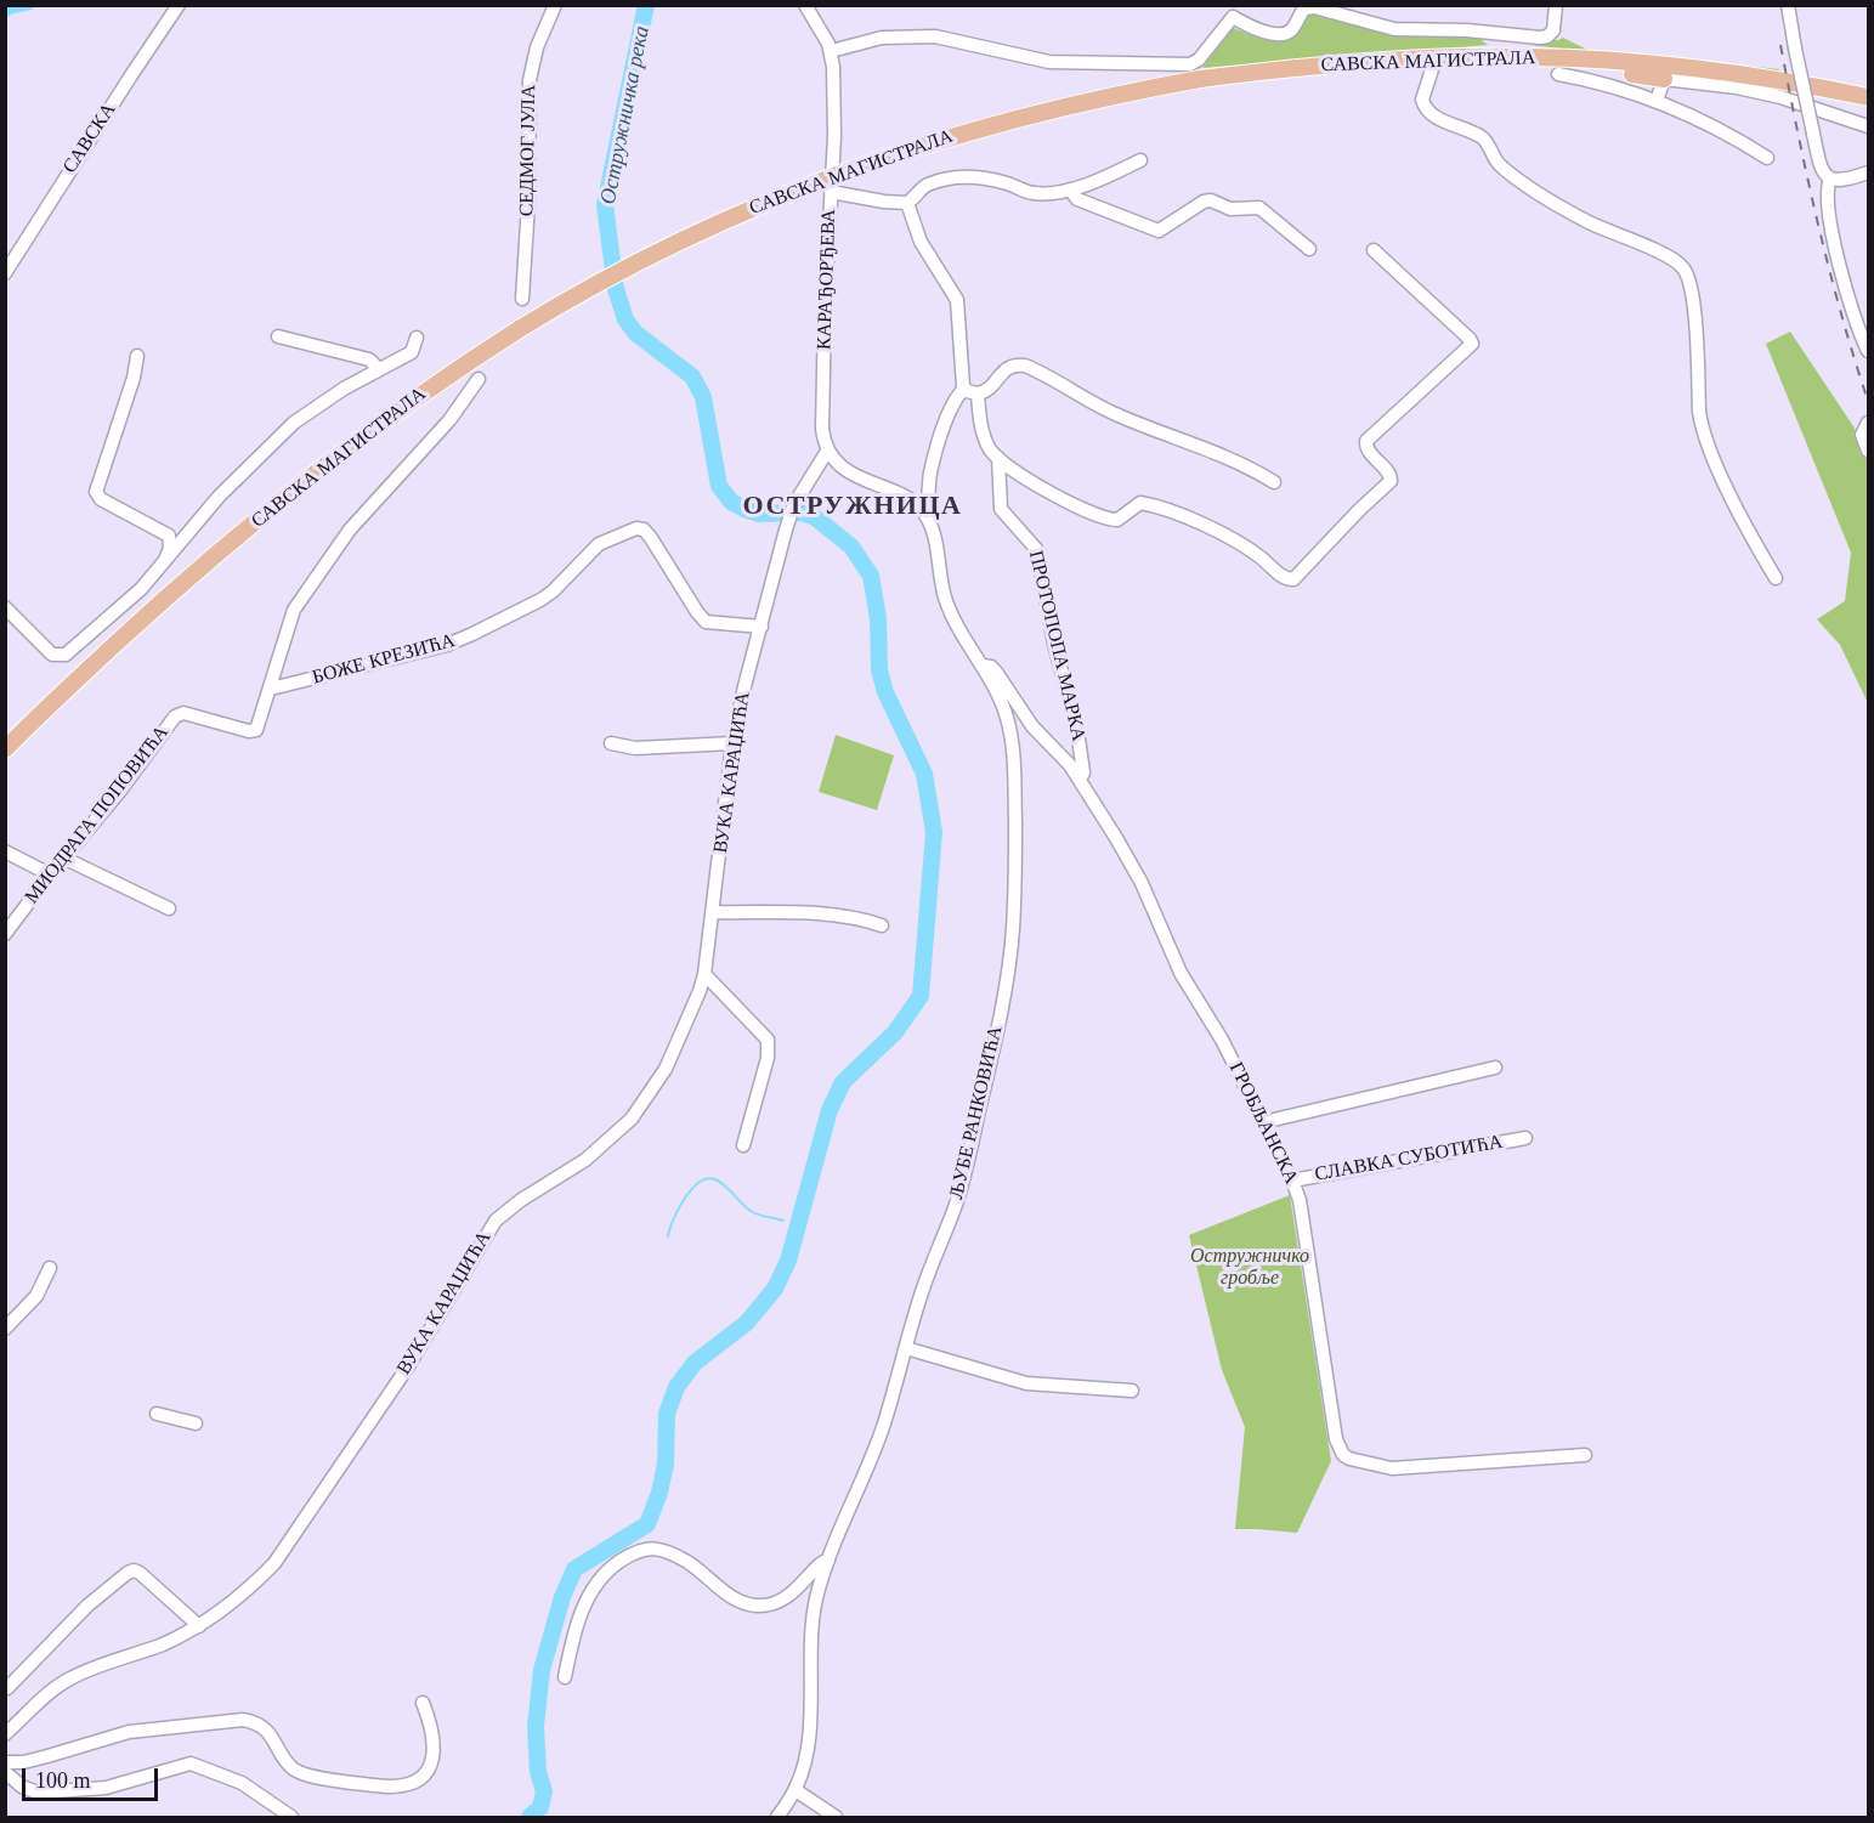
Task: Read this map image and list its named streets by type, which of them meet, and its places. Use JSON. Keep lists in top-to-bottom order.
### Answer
{
  "streets": {
    "main road": ["САВСКА МАГИСТРАЛА"],
    "street": [
      "САВСКА",
      "СЕДМОГ ЈУЛА",
      "КАРАЂОРЂЕВА",
      "ПРОТОПОПА МАРКА",
      "БОЖЕ КРЕЗИЋА",
      "ВУКА КАРАЏИЋА",
      "МИОДРАГА ПОПОВИЋА",
      "ЉУБЕ РАНКОВИЋА",
      "ГРОБЉАНСКА",
      "СЛАВКА СУБОТИЋА"
    ]
  },
  "crossings": [
    ["КАРАЂОРЂЕВА", "ВУКА КАРАЏИЋА"],
    ["ПРОТОПОПА МАРКА", "ГРОБЉАНСКА"],
    ["БОЖЕ КРЕЗИЋА", "ВУКА КАРАЏИЋА"],
    ["БОЖЕ КРЕЗИЋА", "МИОДРАГА ПОПОВИЋА"],
    ["ЉУБЕ РАНКОВИЋА", "ГРОБЉАНСКА"],
    ["ГРОБЉАНСКА", "СЛАВКА СУБОТИЋА"]
  ],
  "districts": ["ОСТРУЖНИЦА"],
  "water": ["Остружничка река"],
  "parks": ["Остружничко гробље"],
  "scale_bar": "100 m"
}
